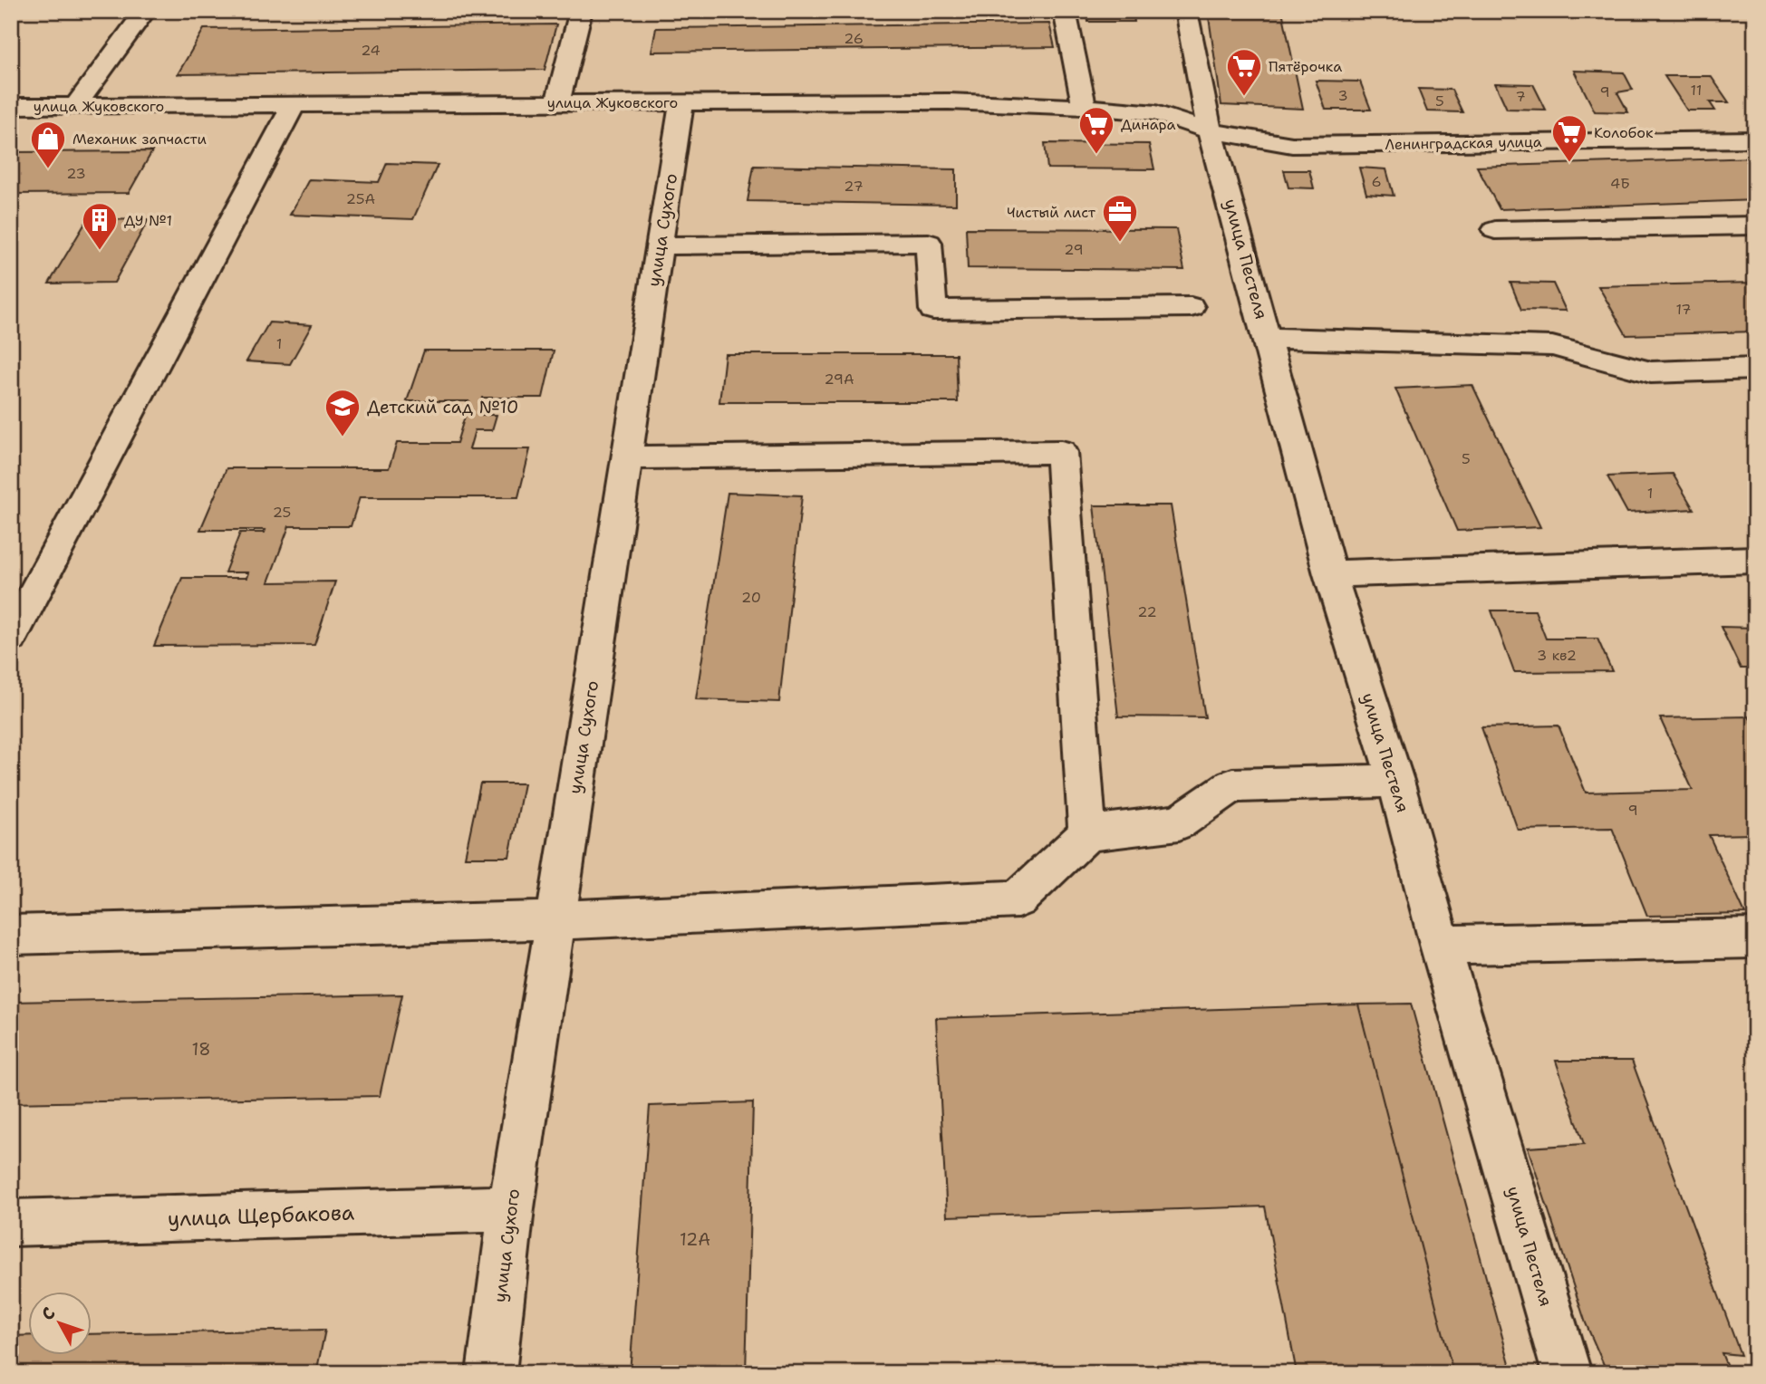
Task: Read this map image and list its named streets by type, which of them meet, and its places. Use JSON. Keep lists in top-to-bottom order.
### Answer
{
  "streets": {
    "street": [
      "улица Жуковского",
      "Ленинградская улица",
      "улица Сухого",
      "улица Пестеля",
      "улица Щербакова"
    ]
  },
  "crossings": [
    ["улица Жуковского", "Ленинградская улица"],
    ["улица Жуковского", "улица Сухого"],
    ["улица Жуковского", "улица Пестеля"],
    ["Ленинградская улица", "улица Пестеля"],
    ["улица Сухого", "улица Щербакова"]
  ],
  "places": {
    "supermarket": ["Пятёрочка", "Динара", "Колобок"],
    "shop": ["Механик запчасти"],
    "office": ["Чистый лист"],
    "building": ["ДУ №1"],
    "school or university": ["Детский сад №10"]
  },
  "house_numbers": [
    "26",
    "24",
    "11",
    "9",
    "3",
    "7",
    "5",
    "23",
    "6",
    "4Б",
    "27",
    "25А",
    "29",
    "17",
    "1",
    "29А",
    "5",
    "1",
    "25",
    "20",
    "22",
    "3 кв2",
    "9",
    "18",
    "12А"
  ],
  "north": "top left"
}
